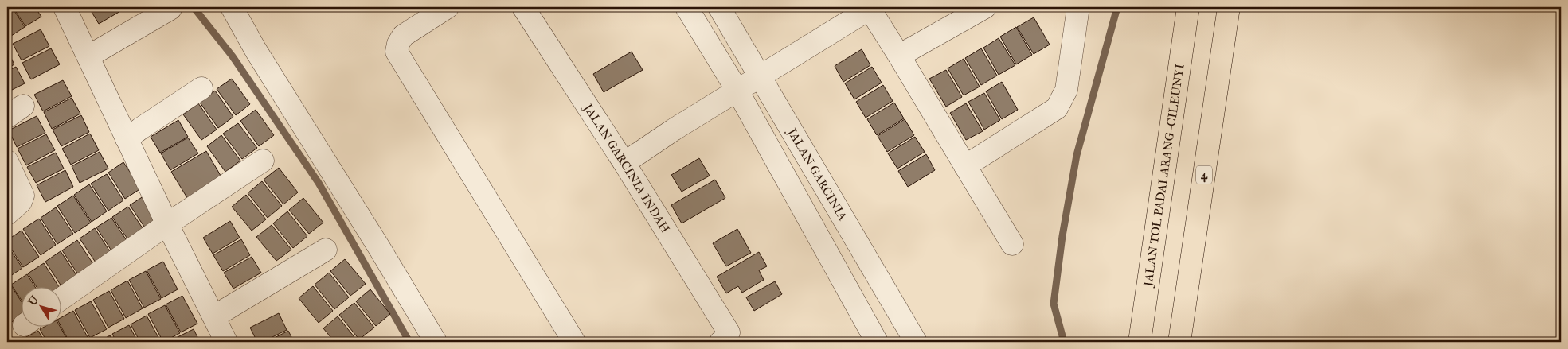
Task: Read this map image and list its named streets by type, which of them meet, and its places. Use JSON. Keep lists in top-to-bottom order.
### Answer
{
  "streets": {
    "highway": ["JALAN TOL PADALARANG–CILEUNYI", "4"],
    "street": ["JALAN GARCINIA INDAH", "JALAN GARCINIA"]
  },
  "north": "top left"
}
